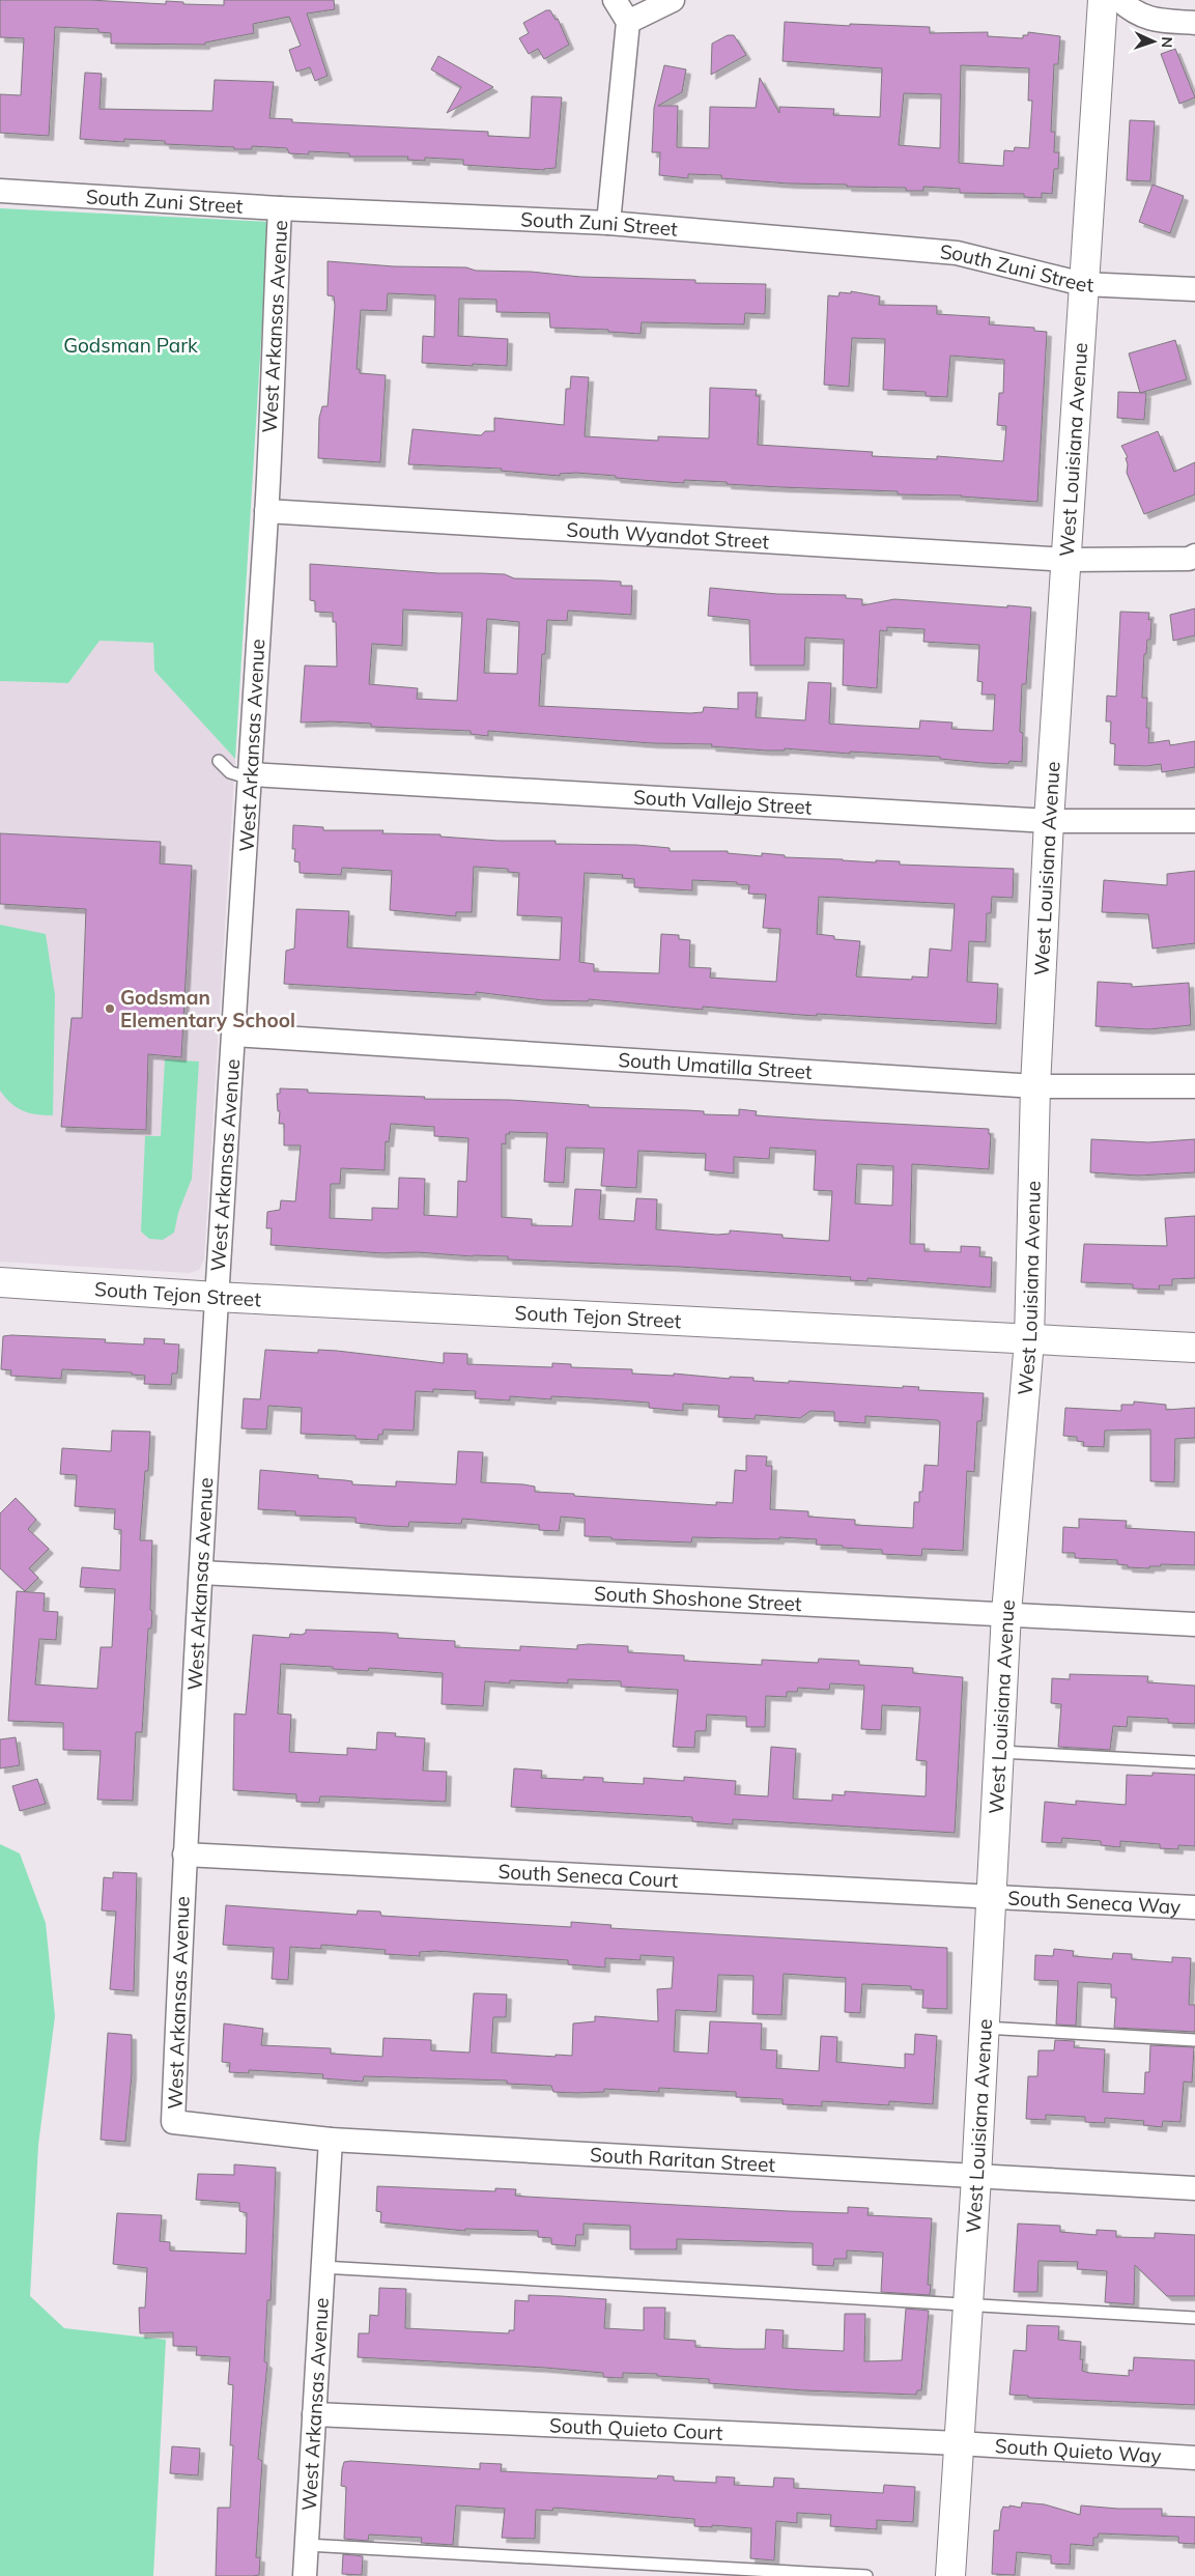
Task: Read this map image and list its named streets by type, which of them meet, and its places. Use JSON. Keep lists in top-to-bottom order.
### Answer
{
  "streets": {
    "street": [
      "South Zuni Street",
      "West Arkansas Avenue",
      "West Louisiana Avenue",
      "South Wyandot Street",
      "South Vallejo Street",
      "South Umatilla Street",
      "South Tejon Street",
      "South Shoshone Street",
      "South Seneca Court",
      "South Seneca Way",
      "South Raritan Street",
      "South Quieto Court",
      "South Quieto Way"
    ]
  },
  "crossings": [
    ["South Zuni Street", "West Arkansas Avenue"],
    ["South Zuni Street", "West Louisiana Avenue"],
    ["West Arkansas Avenue", "South Wyandot Street"],
    ["West Arkansas Avenue", "South Vallejo Street"],
    ["West Arkansas Avenue", "South Umatilla Street"],
    ["West Arkansas Avenue", "South Tejon Street"],
    ["West Arkansas Avenue", "South Shoshone Street"],
    ["West Arkansas Avenue", "South Seneca Court"],
    ["West Arkansas Avenue", "South Raritan Street"],
    ["West Arkansas Avenue", "South Quieto Court"],
    ["West Louisiana Avenue", "South Wyandot Street"],
    ["West Louisiana Avenue", "South Vallejo Street"],
    ["West Louisiana Avenue", "South Umatilla Street"],
    ["West Louisiana Avenue", "South Tejon Street"],
    ["West Louisiana Avenue", "South Shoshone Street"],
    ["West Louisiana Avenue", "South Seneca Court"],
    ["West Louisiana Avenue", "South Seneca Way"],
    ["West Louisiana Avenue", "South Raritan Street"],
    ["West Louisiana Avenue", "South Quieto Court"],
    ["West Louisiana Avenue", "South Quieto Way"],
    ["South Seneca Court", "South Seneca Way"],
    ["South Quieto Court", "South Quieto Way"]
  ],
  "parks": ["Godsman Park"],
  "places": ["Godsman Elementary School"],
  "north": "right"
}
